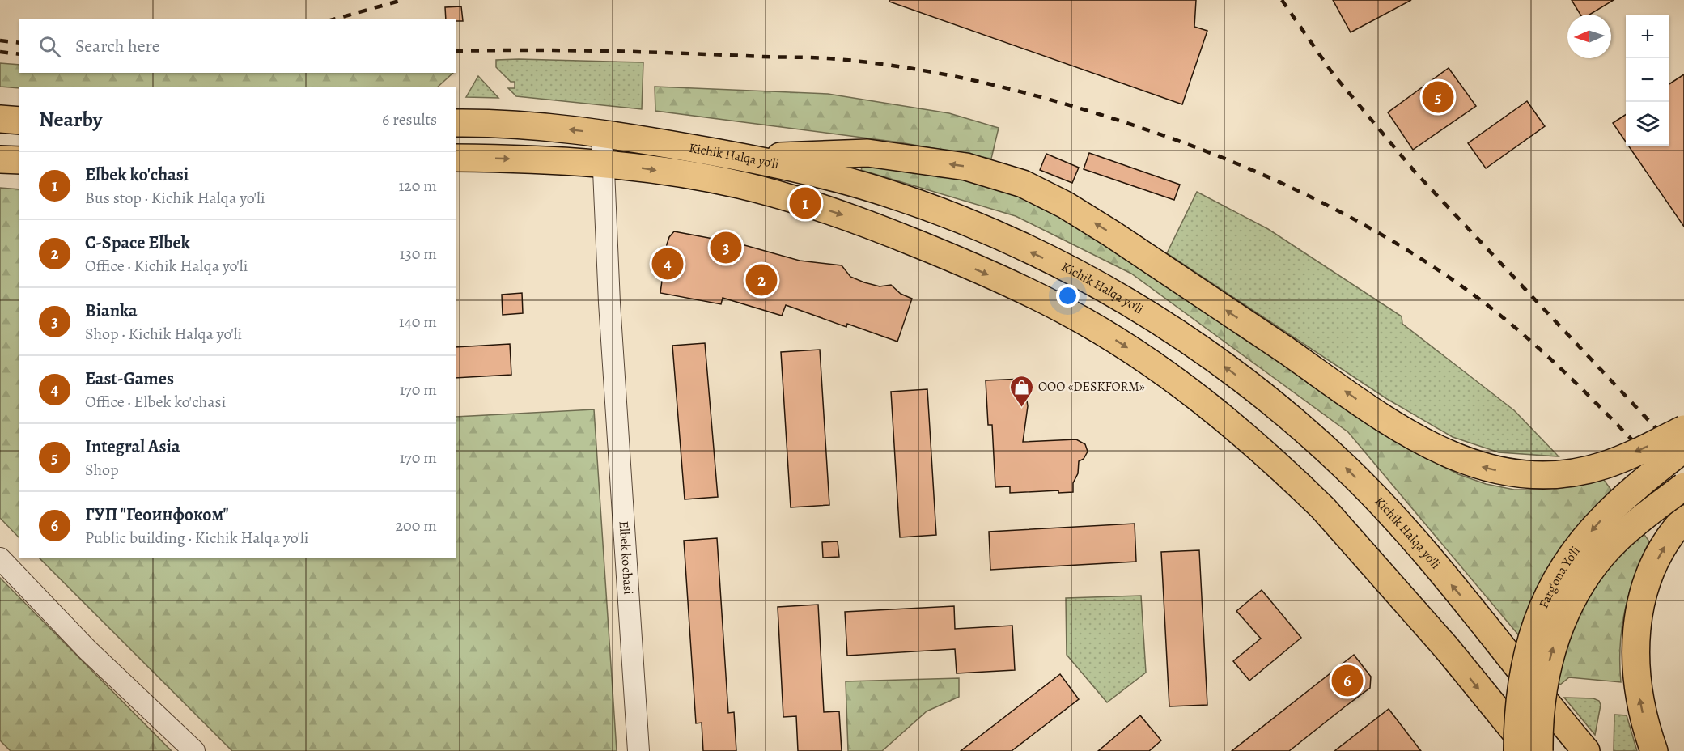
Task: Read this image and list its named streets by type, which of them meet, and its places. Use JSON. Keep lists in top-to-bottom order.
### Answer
{
  "streets": {
    "main road": ["Kichik Halqa yo'li", "Farg'ona Yo'li"],
    "street": ["Elbek ko'chasi"]
  },
  "crossings": [
    ["Kichik Halqa yo'li", "Elbek ko'chasi"]
  ],
  "places": {
    "shop": ["ООО «DESKFORM»"]
  },
  "north": "left",
  "page": {
    "map_buttons": ["+", "−"],
    "search": "Search here",
    "pins": [
      "5",
      "1",
      "3",
      "4",
      "2",
      "6"
    ],
    "heading": ["Nearby", "6 results"],
    "list": [
      {
        "mark": "1",
        "name": "Elbek ko'chasi",
        "note": "Bus stop · Kichik Halqa yo'li",
        "value": "120 m"
      },
      {
        "mark": "2",
        "name": "C-Space Elbek",
        "note": "Office · Kichik Halqa yo'li",
        "value": "130 m"
      },
      {
        "mark": "3",
        "name": "Bianka",
        "note": "Shop · Kichik Halqa yo'li",
        "value": "140 m"
      },
      {
        "mark": "4",
        "name": "East-Games",
        "note": "Office · Elbek ko'chasi",
        "value": "170 m"
      },
      {
        "mark": "5",
        "name": "Integral Asia",
        "note": "Shop",
        "value": "170 m"
      },
      {
        "mark": "6",
        "name": "ГУП \"Геоинфоком\"",
        "note": "Public building · Kichik Halqa yo'li",
        "value": "200 m"
      }
    ]
  }
}
